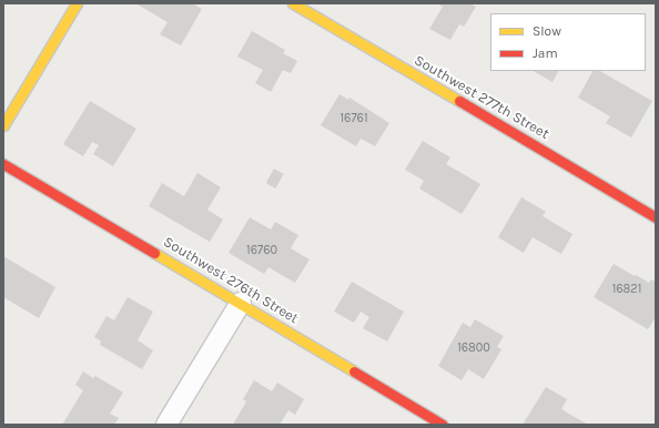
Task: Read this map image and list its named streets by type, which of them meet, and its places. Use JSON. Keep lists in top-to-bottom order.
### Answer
{
  "streets": {
    "street": ["Southwest 277th Street", "Southwest 276th Street"]
  },
  "house_numbers": [
    "16761",
    "16760",
    "16821",
    "16800"
  ],
  "legend": ["Slow", "Jam"]
}
